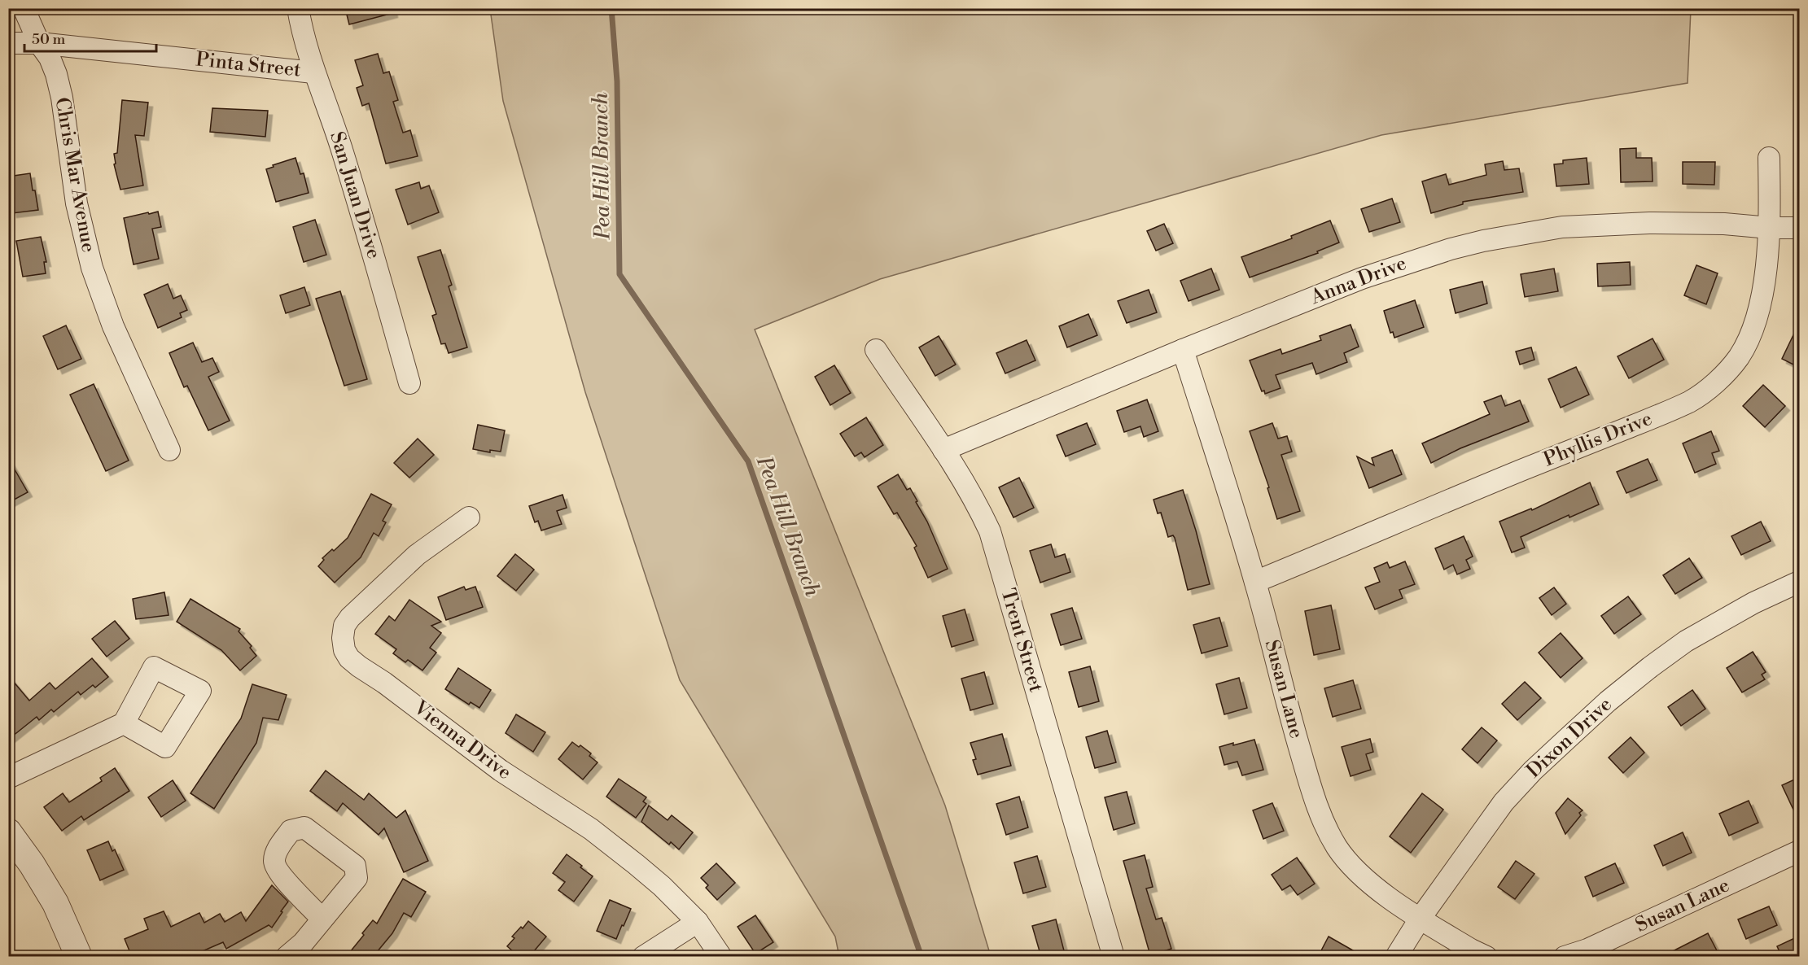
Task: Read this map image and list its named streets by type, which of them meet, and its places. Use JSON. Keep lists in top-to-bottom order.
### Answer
{
  "streets": {
    "street": [
      "Pinta Street",
      "Chris Mar Avenue",
      "San Juan Drive",
      "Anna Drive",
      "Phyllis Drive",
      "Trent Street",
      "Susan Lane",
      "Dixon Drive",
      "Vienna Drive"
    ]
  },
  "crossings": [
    ["Pinta Street", "Chris Mar Avenue"],
    ["Pinta Street", "San Juan Drive"],
    ["Anna Drive", "Phyllis Drive"],
    ["Anna Drive", "Trent Street"],
    ["Anna Drive", "Susan Lane"],
    ["Phyllis Drive", "Susan Lane"],
    ["Susan Lane", "Dixon Drive"]
  ],
  "water": ["Pea Hill Branch"],
  "scale_bar": "50 m"
}
